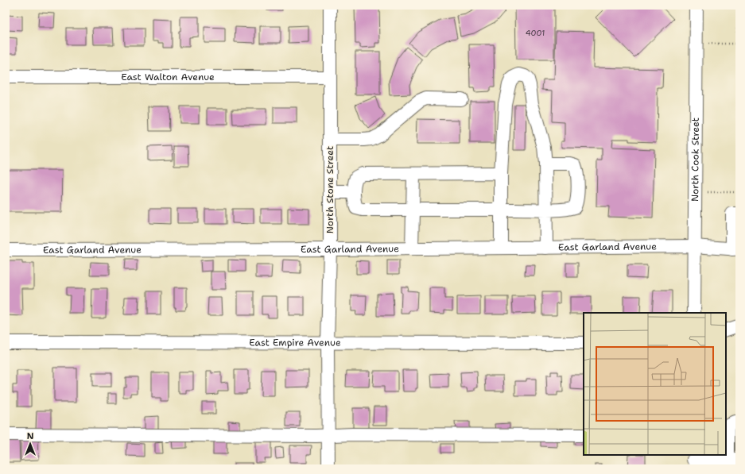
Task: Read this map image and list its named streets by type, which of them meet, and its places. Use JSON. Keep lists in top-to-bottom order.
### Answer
{
  "streets": {
    "street": [
      "East Walton Avenue",
      "North Cook Street",
      "North Stone Street",
      "East Garland Avenue",
      "East Empire Avenue"
    ]
  },
  "crossings": [
    ["East Walton Avenue", "North Stone Street"],
    ["North Cook Street", "East Garland Avenue"],
    ["North Stone Street", "East Garland Avenue"],
    ["North Stone Street", "East Empire Avenue"]
  ],
  "house_numbers": ["4001"],
  "north": "top"
}
